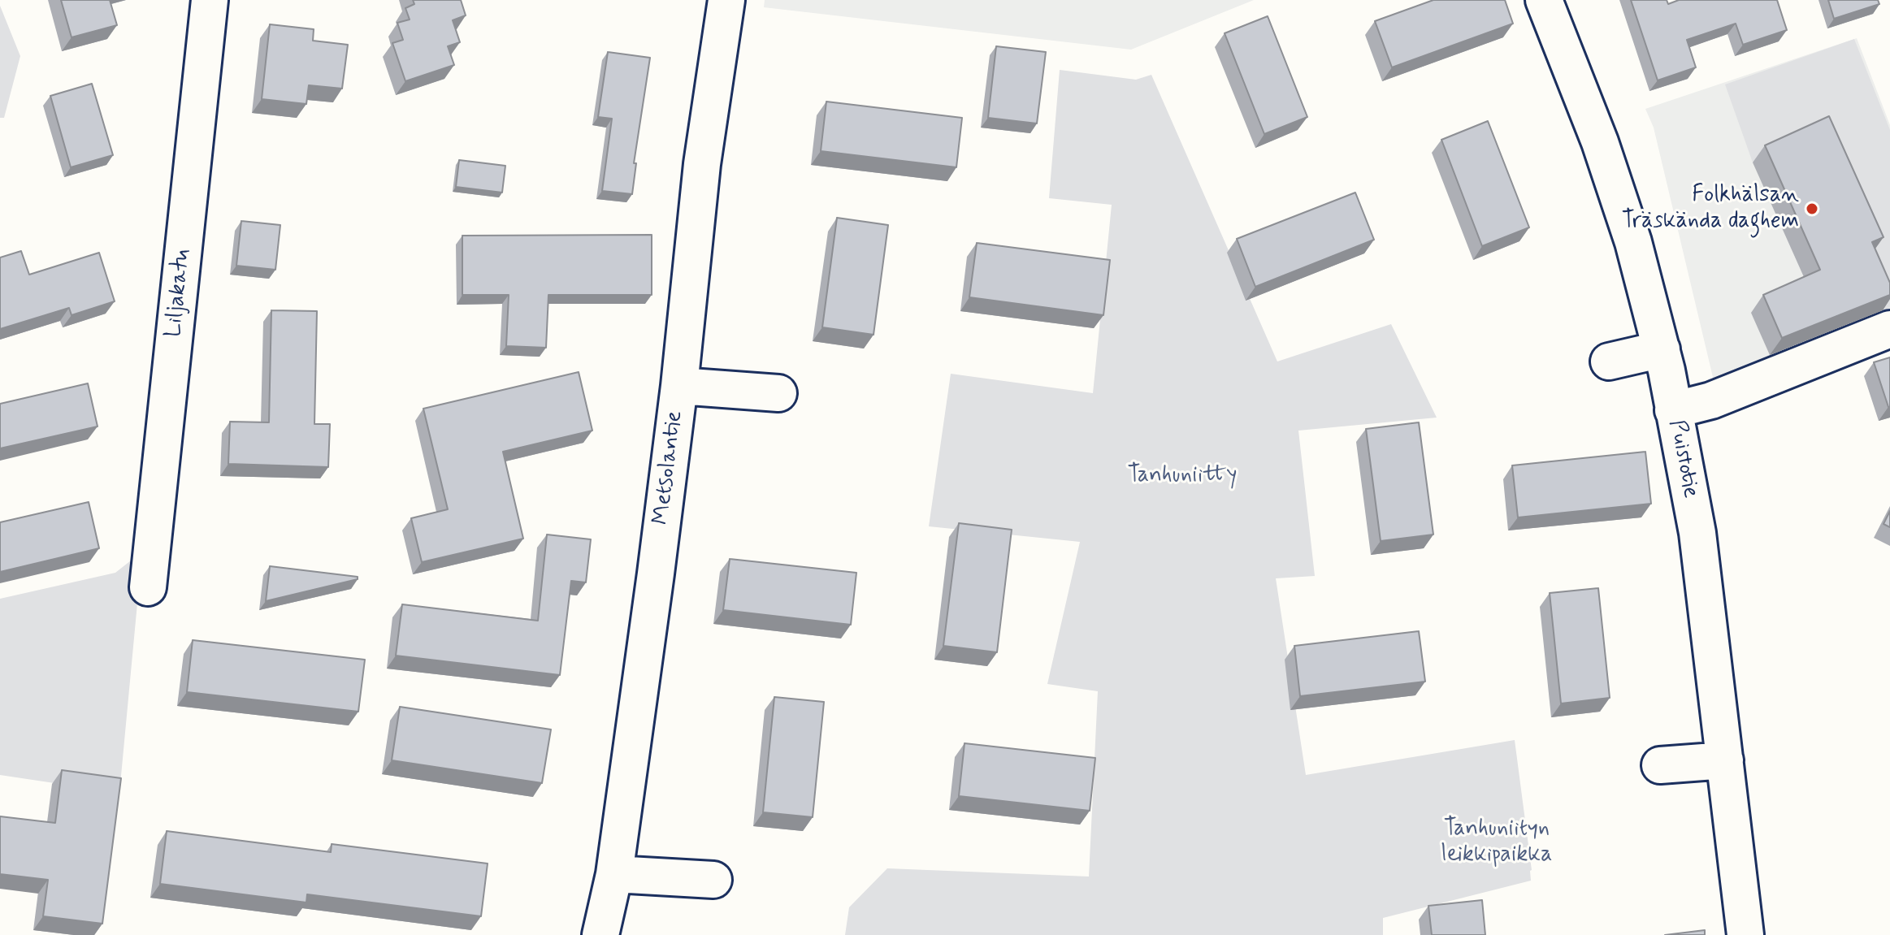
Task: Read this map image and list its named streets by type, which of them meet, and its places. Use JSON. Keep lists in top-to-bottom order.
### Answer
{
  "streets": {
    "street": ["Liljakatu", "Puistotie", "Metsolantie"]
  },
  "parks": ["Tanhuniitty", "Tanhuniityn leikkipaikka"],
  "places": ["Folkhälsan Träskända daghem"]
}
